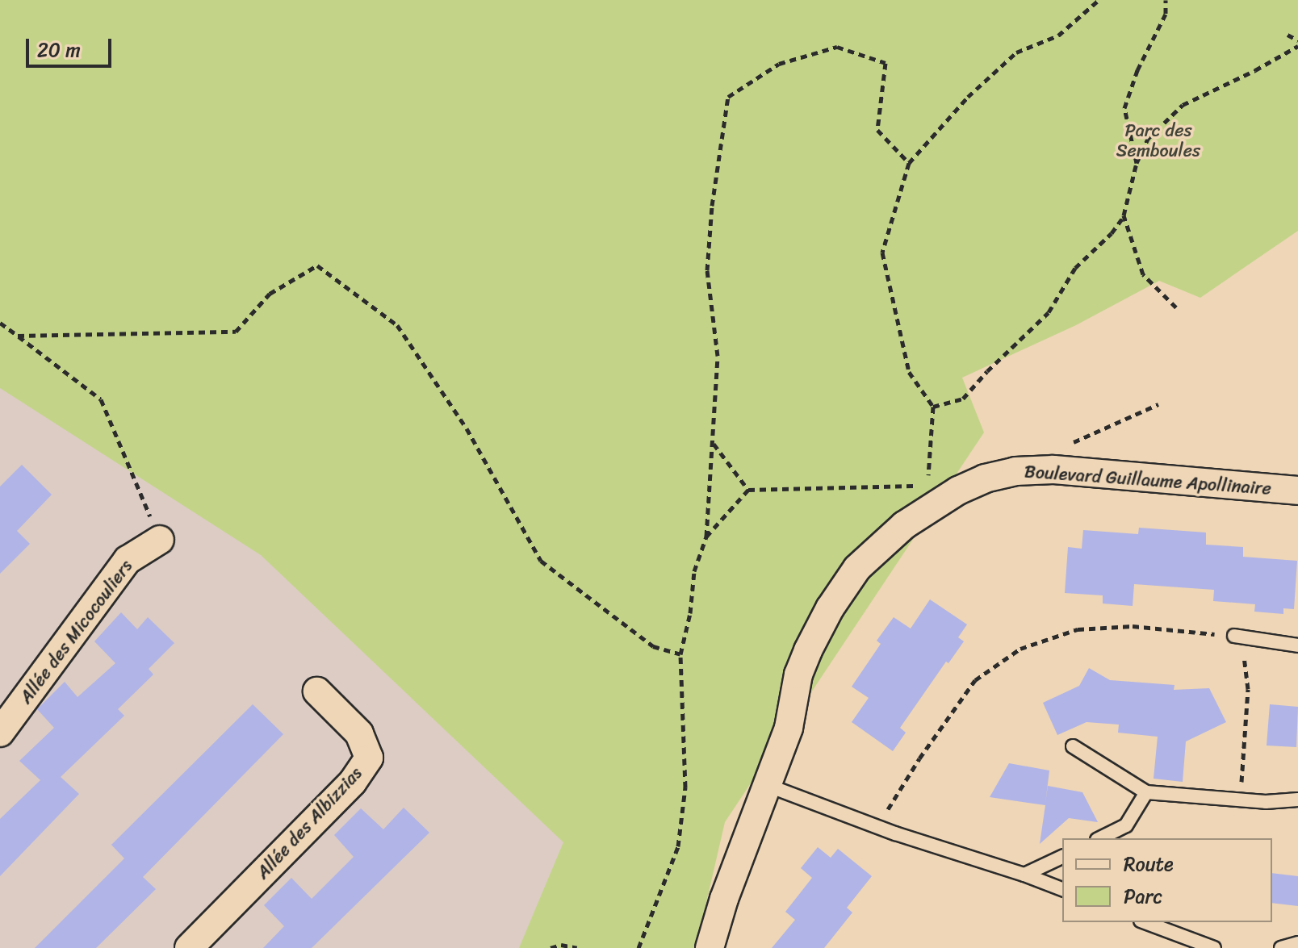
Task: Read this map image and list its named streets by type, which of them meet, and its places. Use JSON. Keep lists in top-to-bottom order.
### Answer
{
  "streets": {
    "street": ["Boulevard Guillaume Apollinaire", "Allée des Micocouliers", "Allée des Albizzias"]
  },
  "parks": ["Parc des Semboules"],
  "legend": ["Route", "Parc"],
  "scale_bar": "20 m"
}
